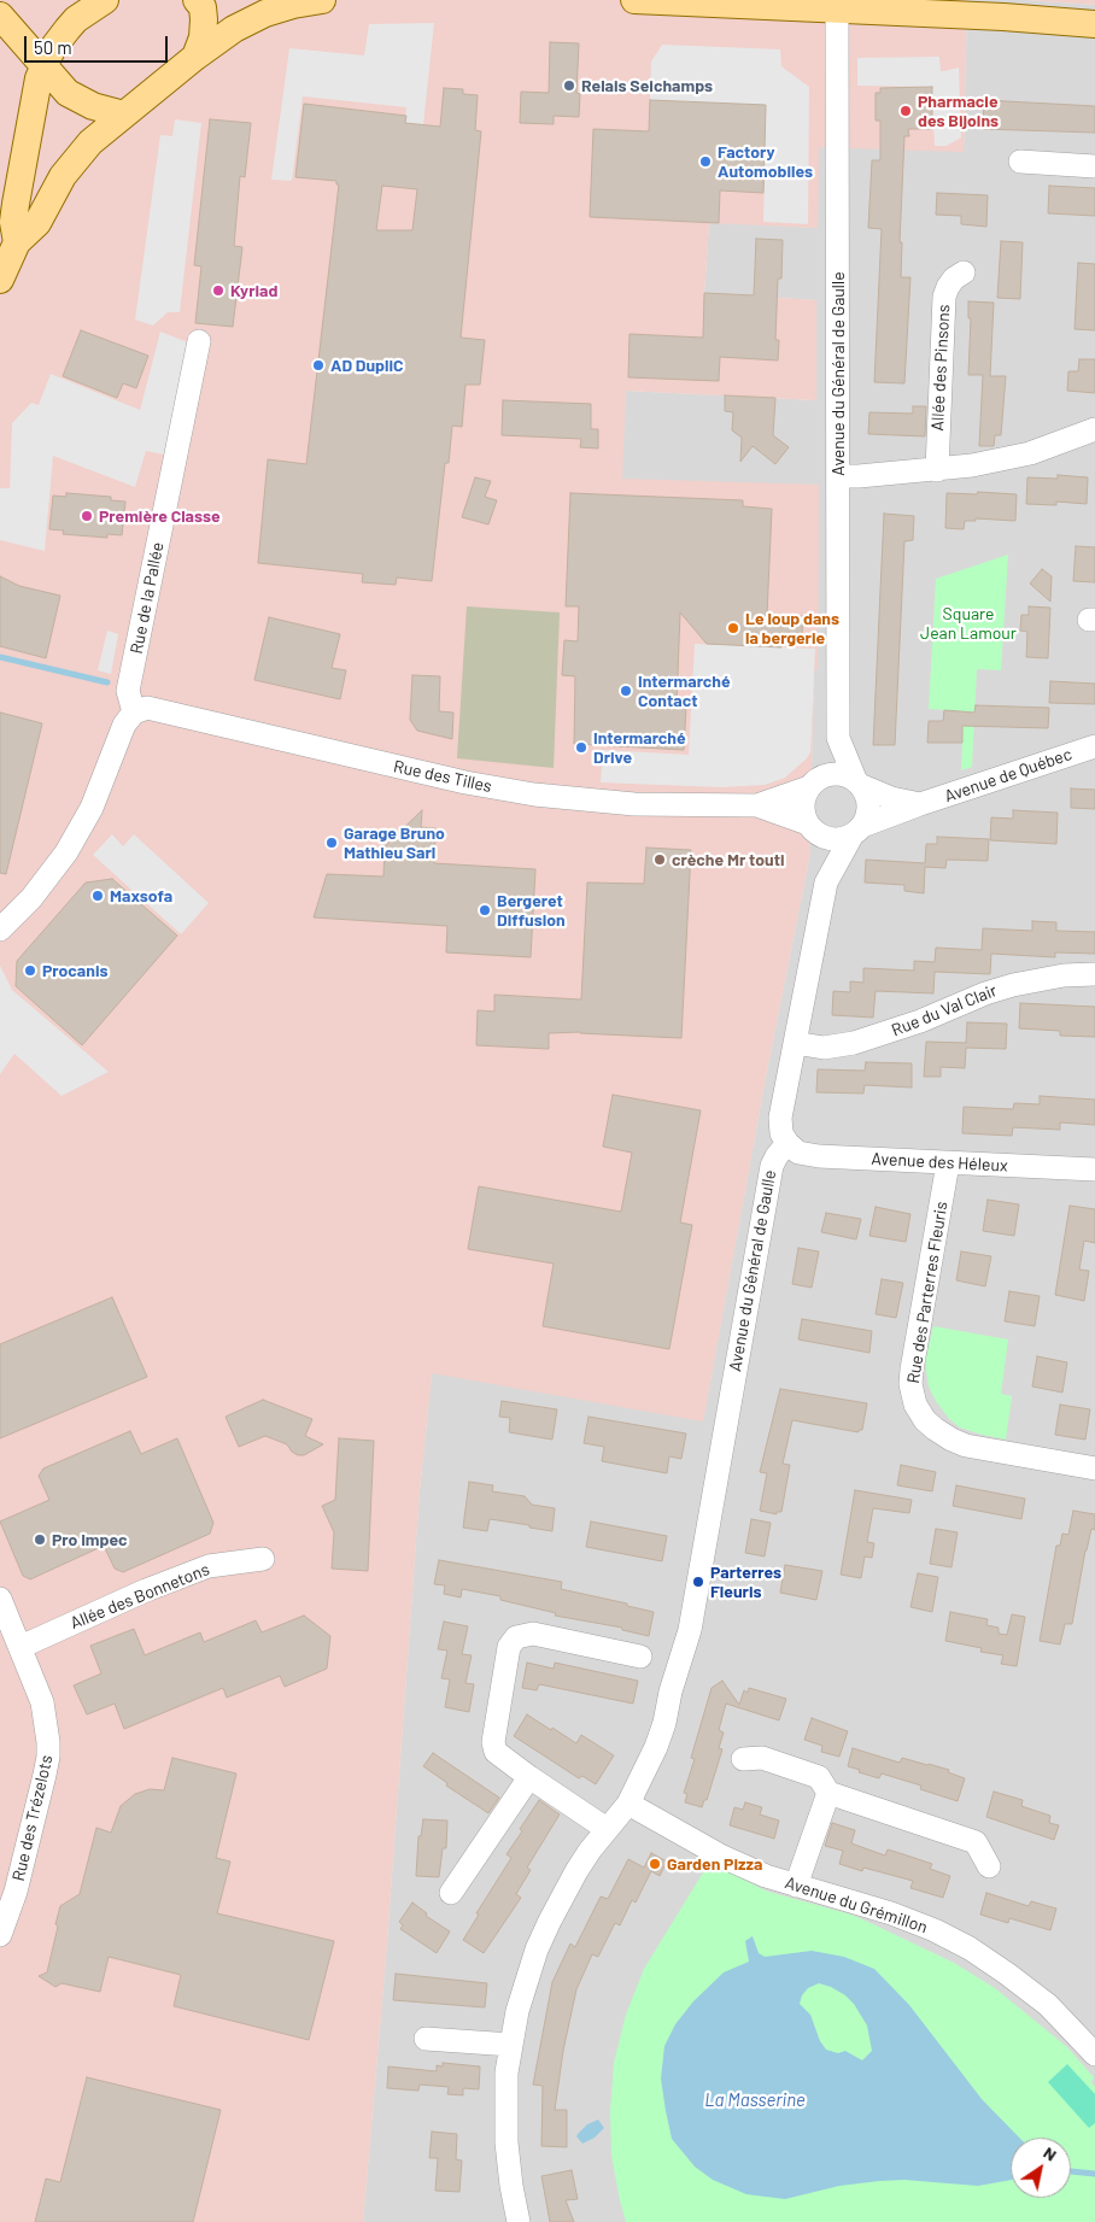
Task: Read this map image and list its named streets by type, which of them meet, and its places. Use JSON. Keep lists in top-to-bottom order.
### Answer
{
  "streets": {
    "street": [
      "Allée des Pinsons",
      "Avenue du Général de Gaulle",
      "Rue de la Pallée",
      "Avenue de Québec",
      "Rue des Tilles",
      "Rue du Val Clair",
      "Avenue des Héleux",
      "Rue des Parterres Fleuris",
      "Allée des Bonnetons",
      "Rue des Trézelots",
      "Avenue du Grémillon"
    ]
  },
  "crossings": [
    ["Avenue du Général de Gaulle", "Avenue de Québec"],
    ["Avenue du Général de Gaulle", "Rue des Tilles"],
    ["Avenue du Général de Gaulle", "Avenue des Héleux"],
    ["Avenue du Général de Gaulle", "Avenue du Grémillon"],
    ["Rue de la Pallée", "Rue des Tilles"],
    ["Avenue de Québec", "Rue des Tilles"],
    ["Avenue des Héleux", "Rue des Parterres Fleuris"],
    ["Allée des Bonnetons", "Rue des Trézelots"]
  ],
  "water": ["La Masserine"],
  "parks": ["Square Jean Lamour"],
  "places": [
    "Relais Seichamps",
    "Pharmacie des Bijoins",
    "Factory Automobiles",
    "Kyriad",
    "AD DupliC",
    "Première Classe",
    "Le loup dans la bergerie",
    "Intermarché Contact",
    "Intermarché Drive",
    "Garage Bruno Mathieu Sarl",
    "crèche Mr touti",
    "Maxsofa",
    "Bergeret Diffusion",
    "Procanis",
    "Pro Impec",
    "Parterres Fleuris",
    "Garden Pizza"
  ],
  "scale_bar": "50 m",
  "north": "top right"
}
